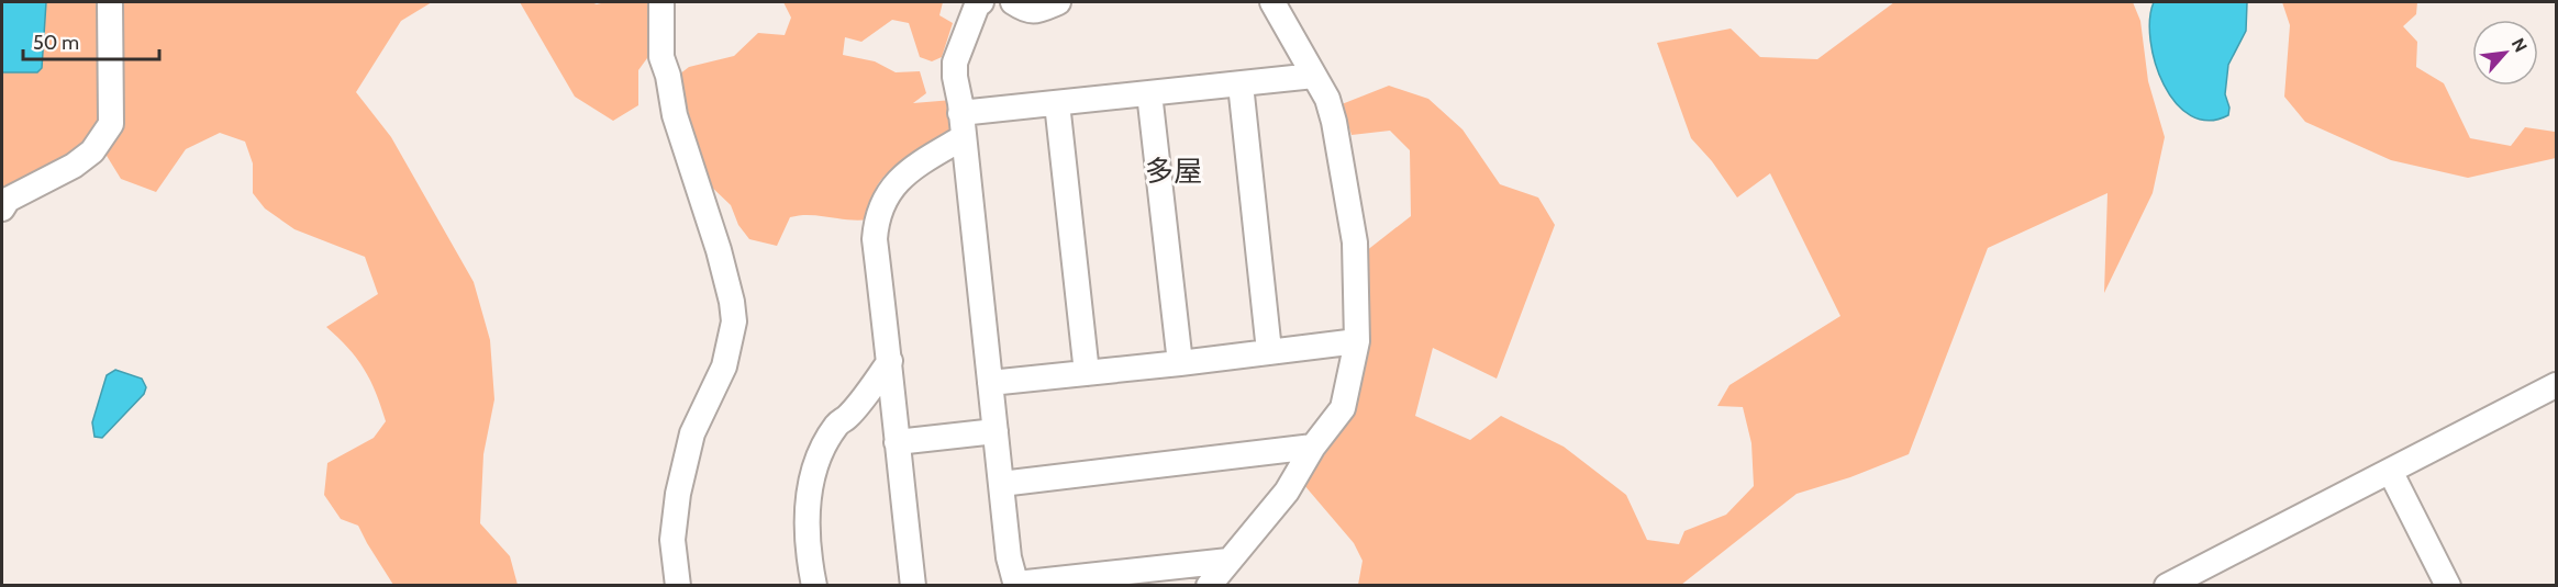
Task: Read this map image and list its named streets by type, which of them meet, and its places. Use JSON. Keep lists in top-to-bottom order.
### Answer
{
  "districts": ["多屋"],
  "scale_bar": "50 m",
  "north": "top right"
}
